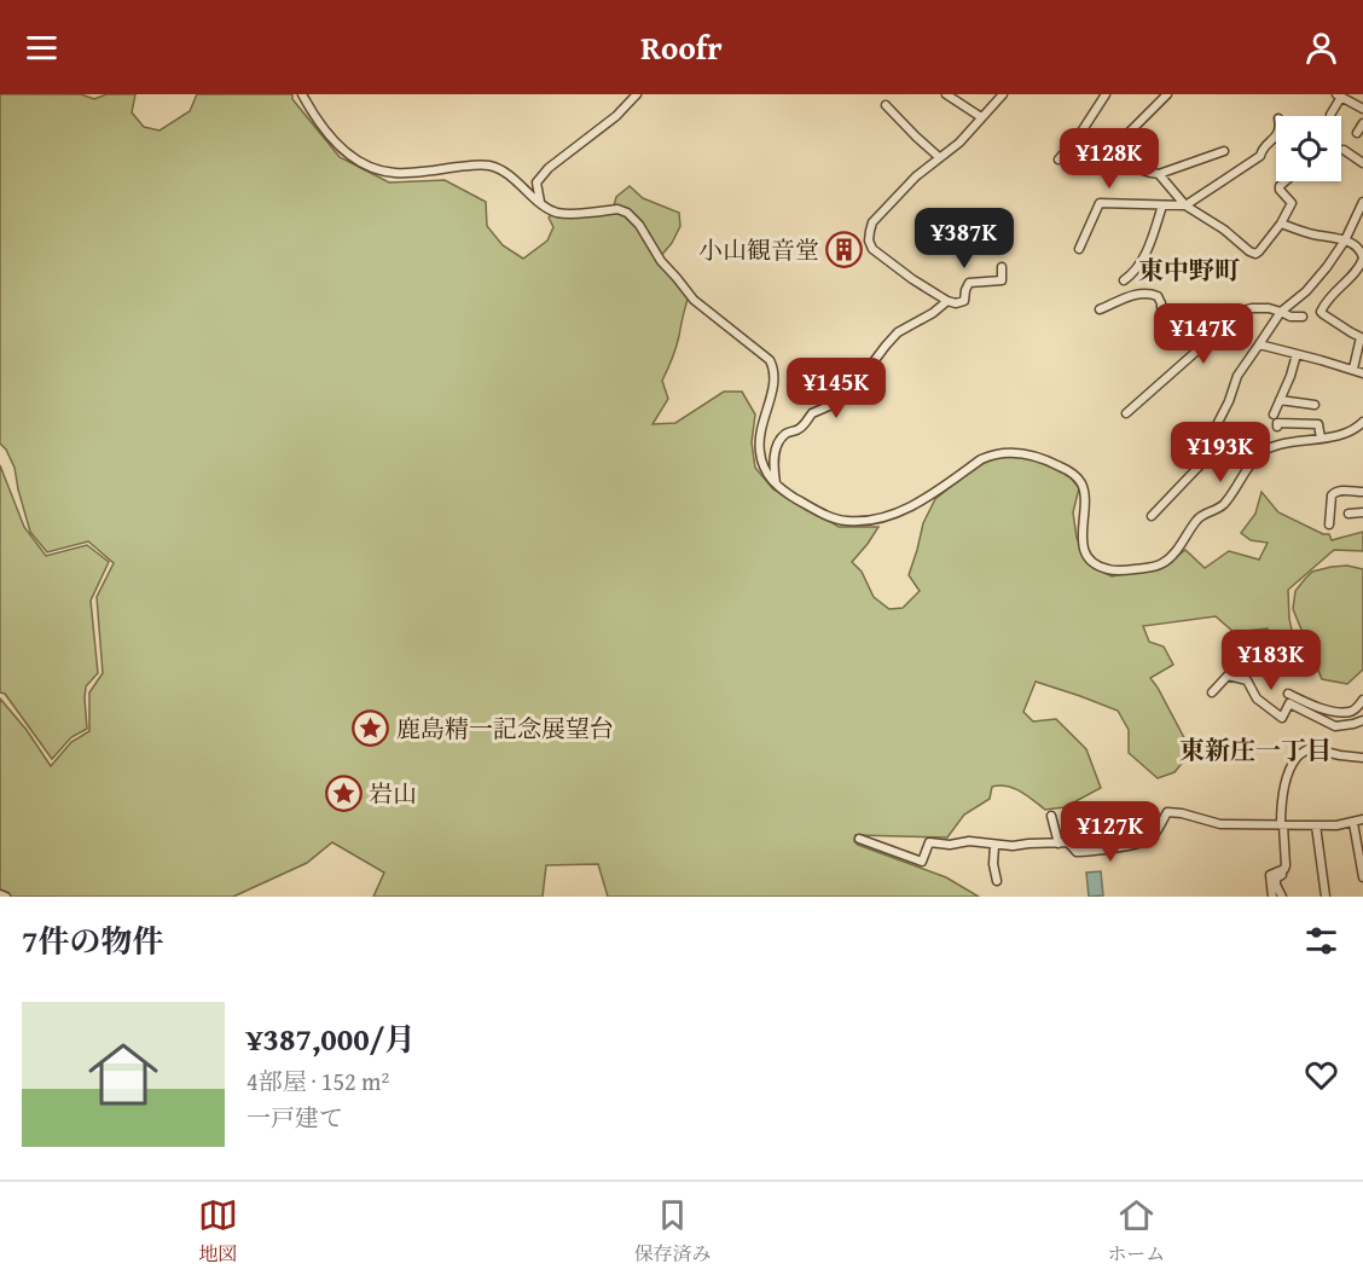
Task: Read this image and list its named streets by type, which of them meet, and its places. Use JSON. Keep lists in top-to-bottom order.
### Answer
{
  "districts": ["東中野町", "東新庄一丁目"],
  "places": {
    "building": ["小山観音堂"],
    "place": ["鹿島精一記念展望台", "岩山"]
  },
  "page": {
    "header": "Roofr",
    "price": [
      "¥128K",
      "¥387K",
      "¥147K",
      "¥145K",
      "¥193K",
      "¥183K",
      "¥127K"
    ],
    "heading": "7件の物件",
    "list": [
      {
        "name": "¥387,000/月",
        "note": "4部屋 · 152 m² · 一戸建て"
      }
    ],
    "tabs": ["地図", "保存済み", "ホーム"]
  }
}
